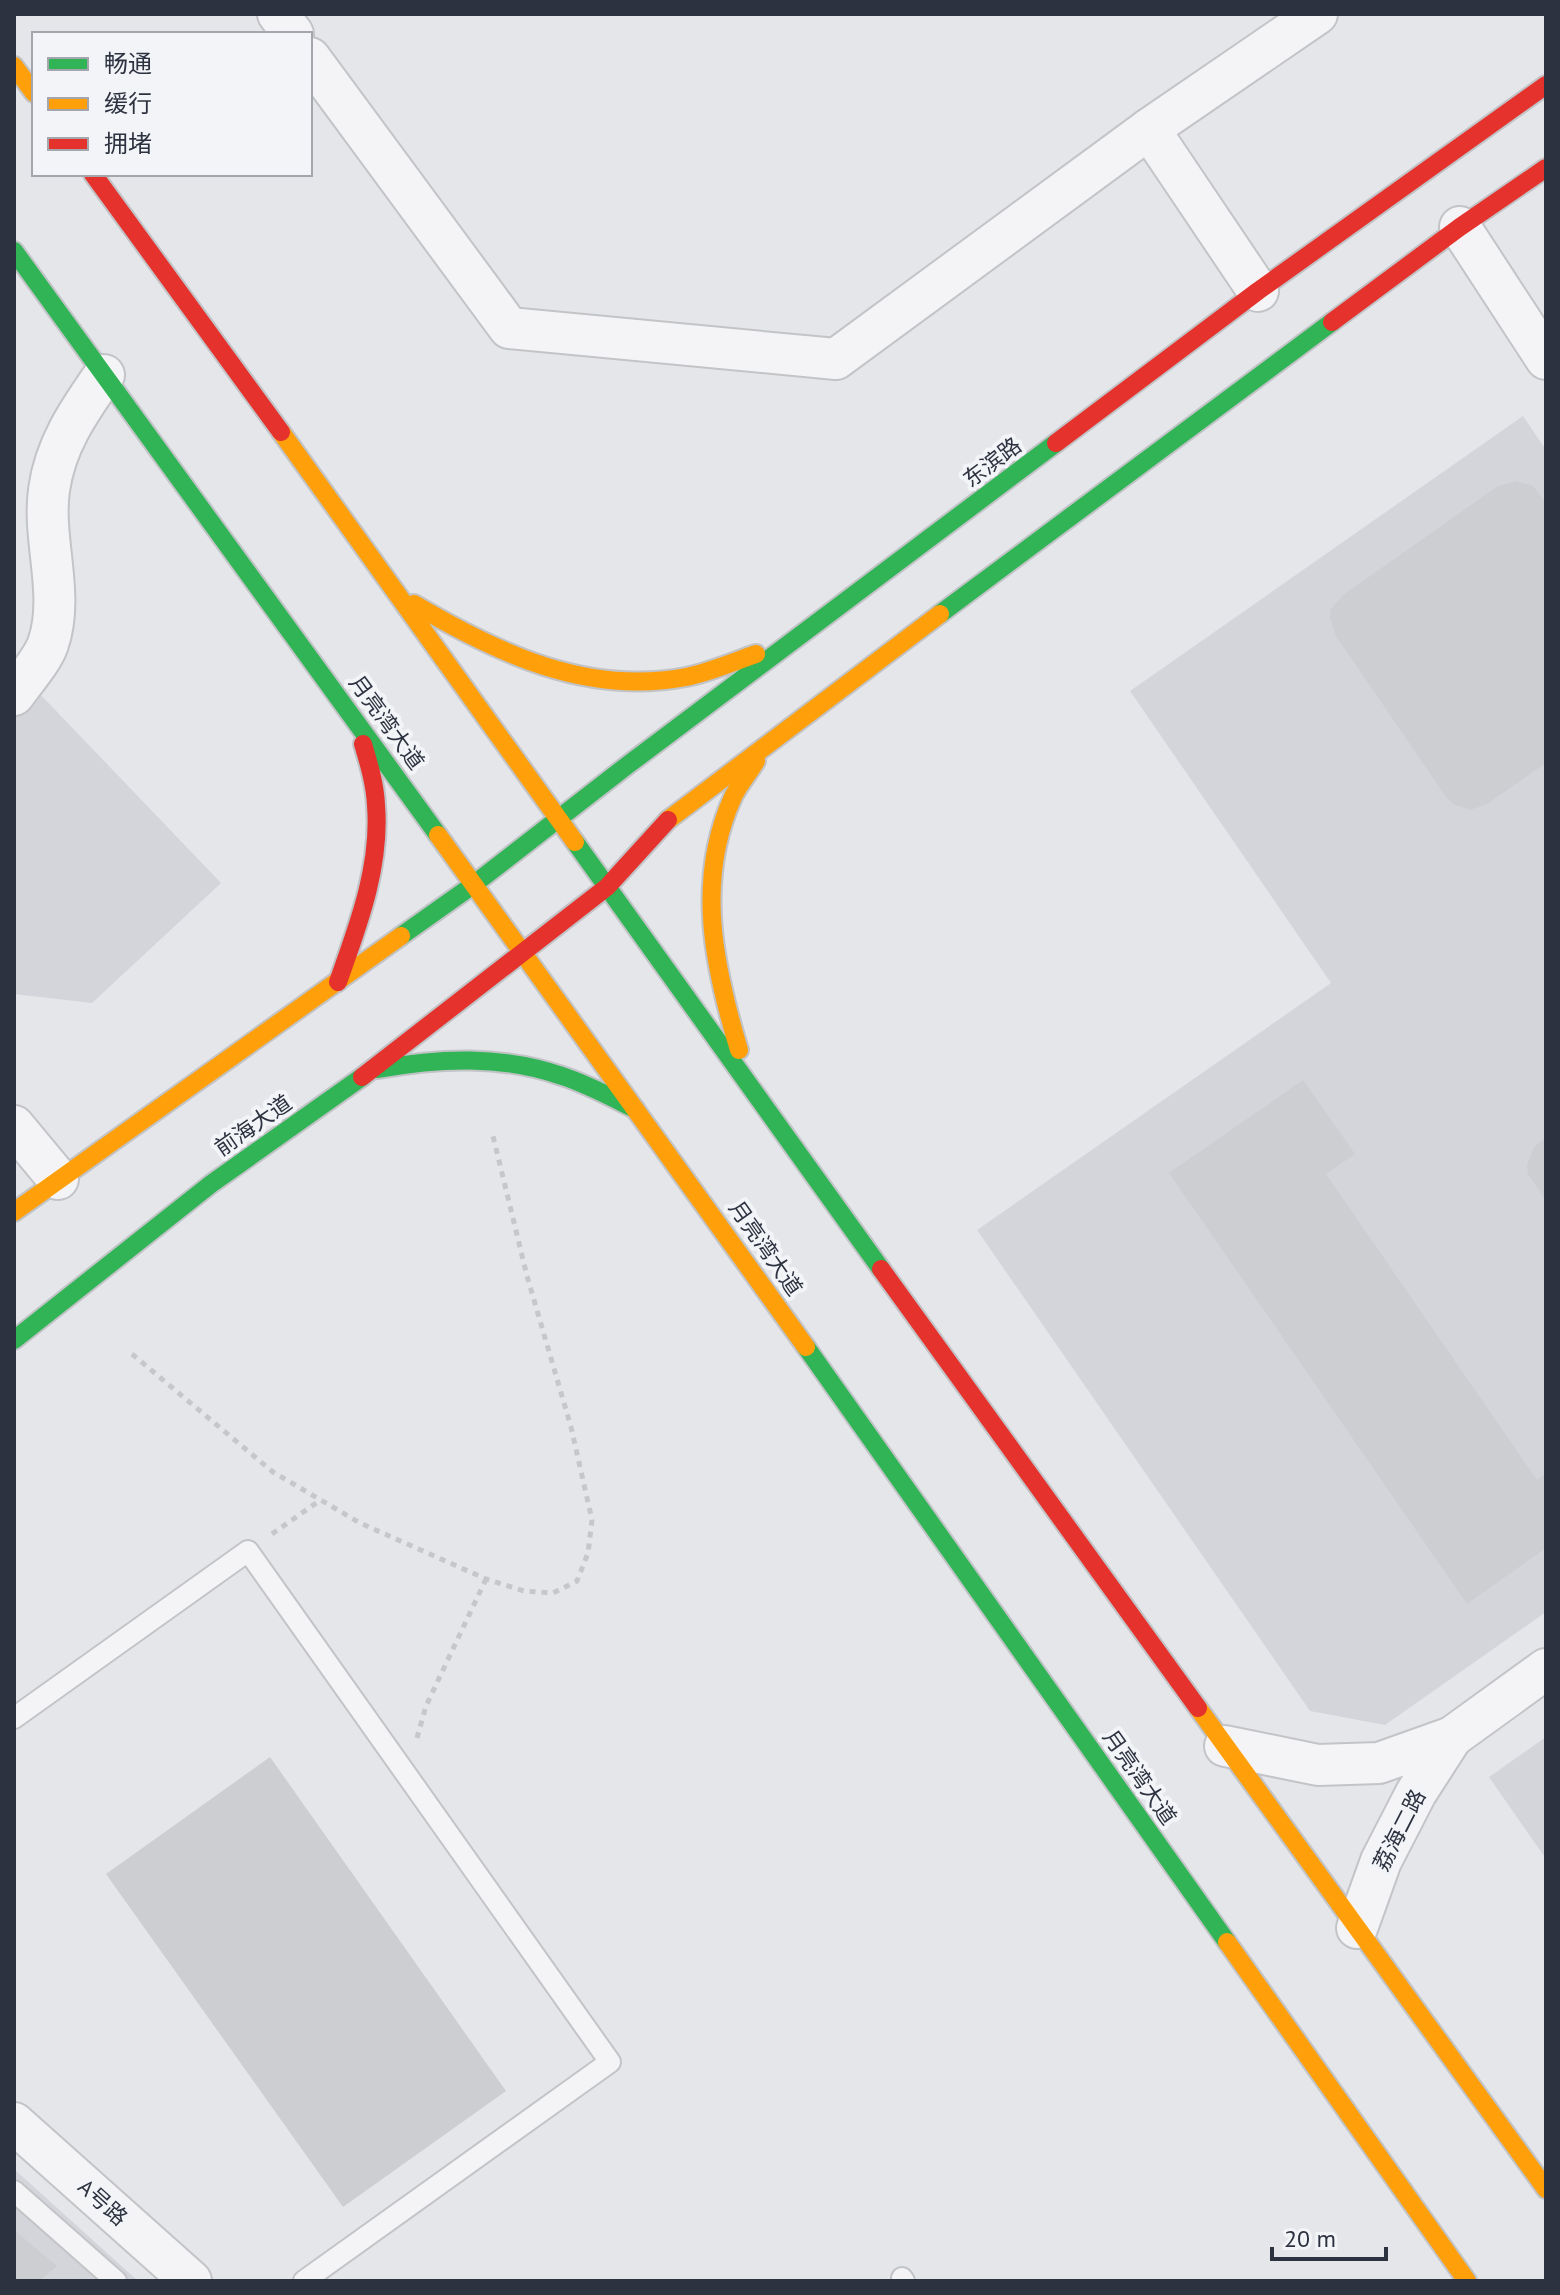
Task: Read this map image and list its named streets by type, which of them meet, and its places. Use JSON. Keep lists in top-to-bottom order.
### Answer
{
  "streets": {
    "main road": ["东滨路", "月亮湾大道", "前海大道"],
    "street": ["荔海二路", "A号路"]
  },
  "crossings": [
    ["东滨路", "月亮湾大道"],
    ["月亮湾大道", "前海大道"]
  ],
  "legend": ["畅通", "缓行", "拥堵"],
  "scale_bar": "20 m"
}
